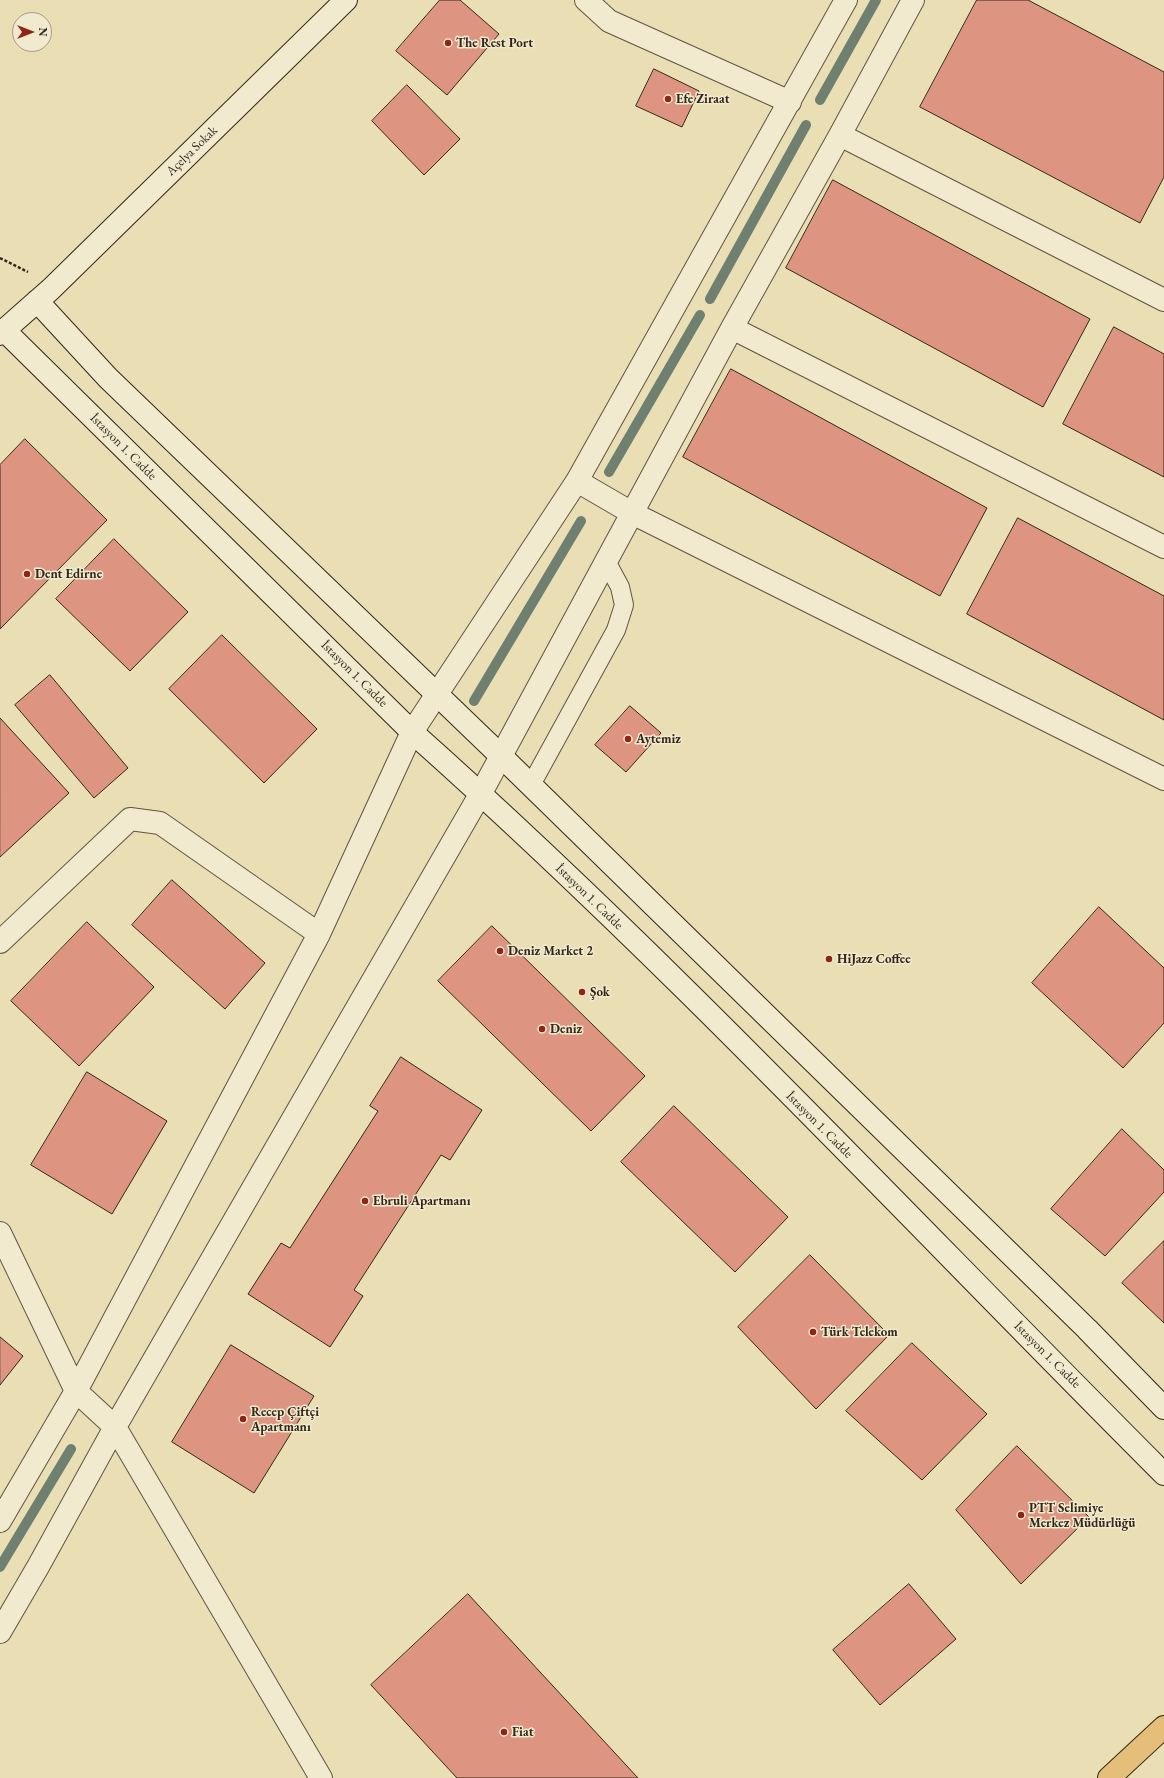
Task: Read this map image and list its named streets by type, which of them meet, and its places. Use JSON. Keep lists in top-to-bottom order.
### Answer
{
  "streets": {
    "street": ["Açelya Sokak", "İstasyon 1. Cadde"]
  },
  "crossings": [
    ["Açelya Sokak", "İstasyon 1. Cadde"]
  ],
  "places": [
    "The Rest Port",
    "Efe Ziraat",
    "Dent Edirne",
    "Aytemiz",
    "Deniz Market 2",
    "HiJazz Coffee",
    "Şok",
    "Deniz",
    "Ebruli Apartmanı",
    "Türk Telekom",
    "Recep Çiftçi Apartmanı",
    "PTT Selimiye Merkez Müdürlüğü",
    "Fiat"
  ],
  "north": "right"
}
